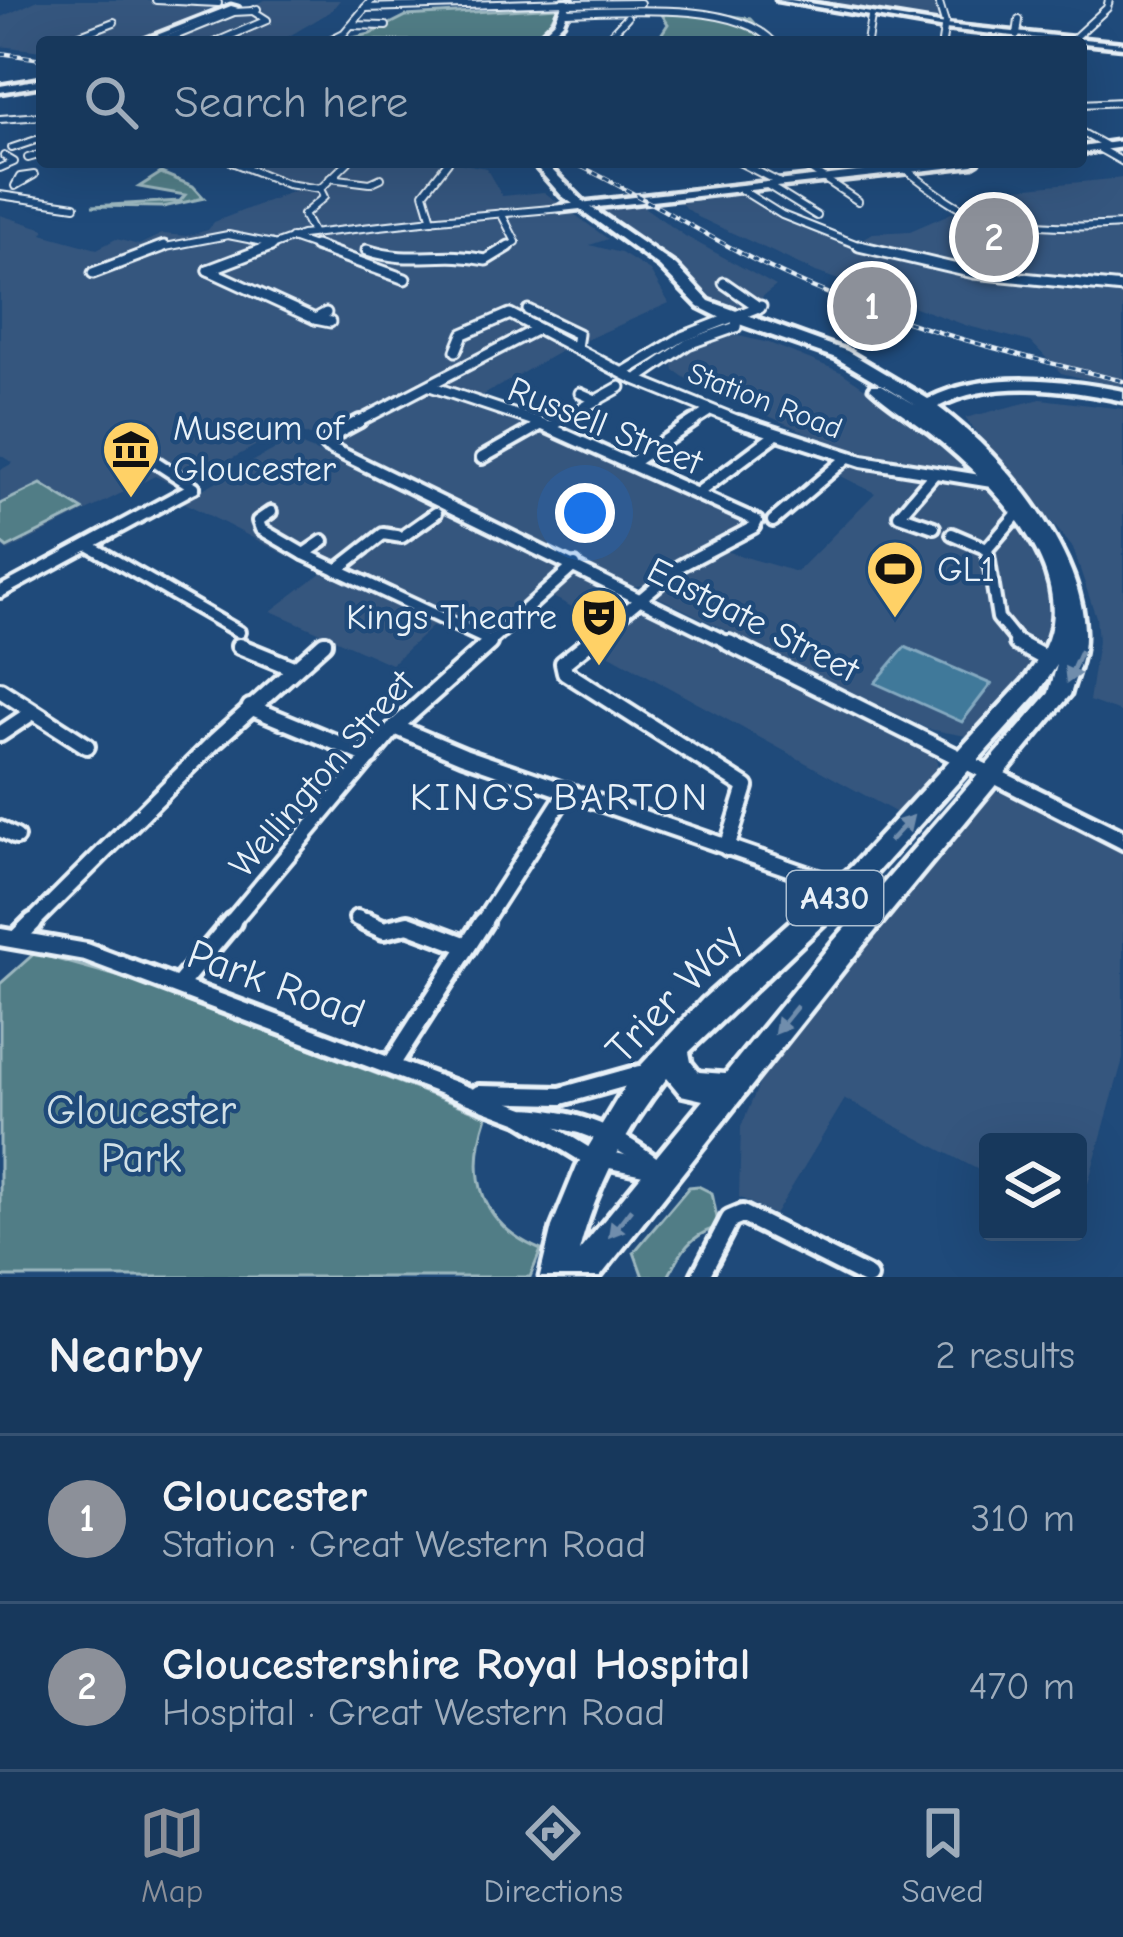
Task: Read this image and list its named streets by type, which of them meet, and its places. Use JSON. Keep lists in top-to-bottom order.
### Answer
{
  "streets": {
    "main road": ["A430", "Trier Way"],
    "street": [
      "Station Road",
      "Russell Street",
      "Eastgate Street",
      "Wellington Street",
      "Park Road"
    ]
  },
  "crossings": [
    ["Station Road", "A430"],
    ["Russell Street", "Eastgate Street"],
    ["Eastgate Street", "Wellington Street"],
    ["Eastgate Street", "A430"],
    ["Eastgate Street", "Trier Way"],
    ["Wellington Street", "Park Road"],
    ["A430", "Park Road"],
    ["A430", "Trier Way"],
    ["Park Road", "Trier Way"]
  ],
  "districts": ["KINGS BARTON"],
  "parks": ["Gloucester Park"],
  "places": {
    "museum": ["Museum of Gloucester"],
    "sports": ["GL1"],
    "theatre": ["Kings Theatre"]
  },
  "page": {
    "search": "Search here",
    "pins": ["2", "1"],
    "heading": ["Nearby", "2 results"],
    "list": [
      {
        "mark": "1",
        "name": "Gloucester",
        "note": "Station · Great Western Road",
        "value": "310 m"
      },
      {
        "mark": "2",
        "name": "Gloucestershire Royal Hospital",
        "note": "Hospital · Great Western Road",
        "value": "470 m"
      }
    ],
    "nav": ["Map", "Directions", "Saved"]
  }
}
